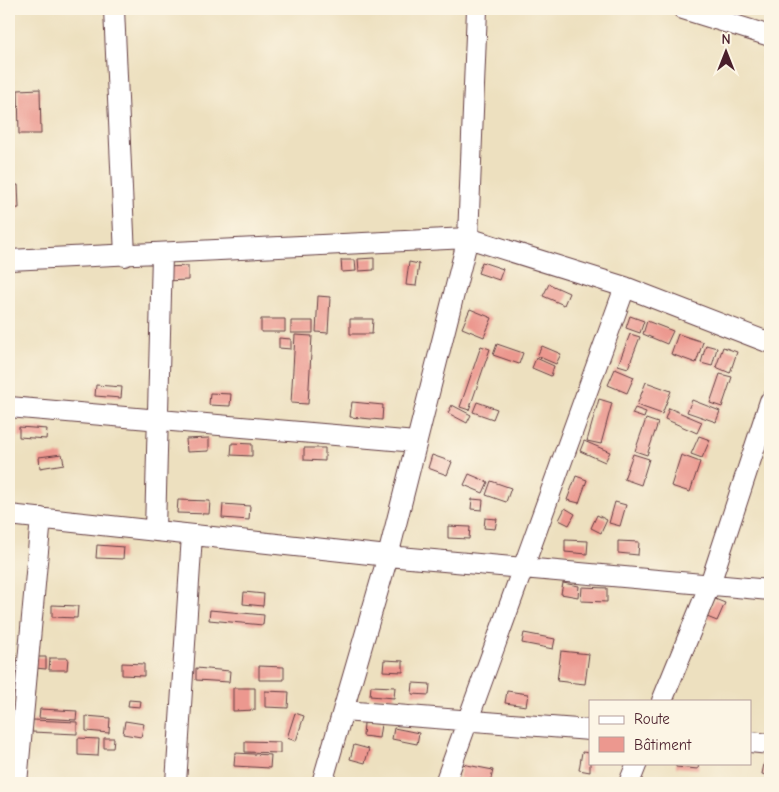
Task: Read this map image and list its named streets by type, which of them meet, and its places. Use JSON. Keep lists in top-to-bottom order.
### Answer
{
  "legend": ["Route", "Bâtiment"],
  "north": "top"
}
